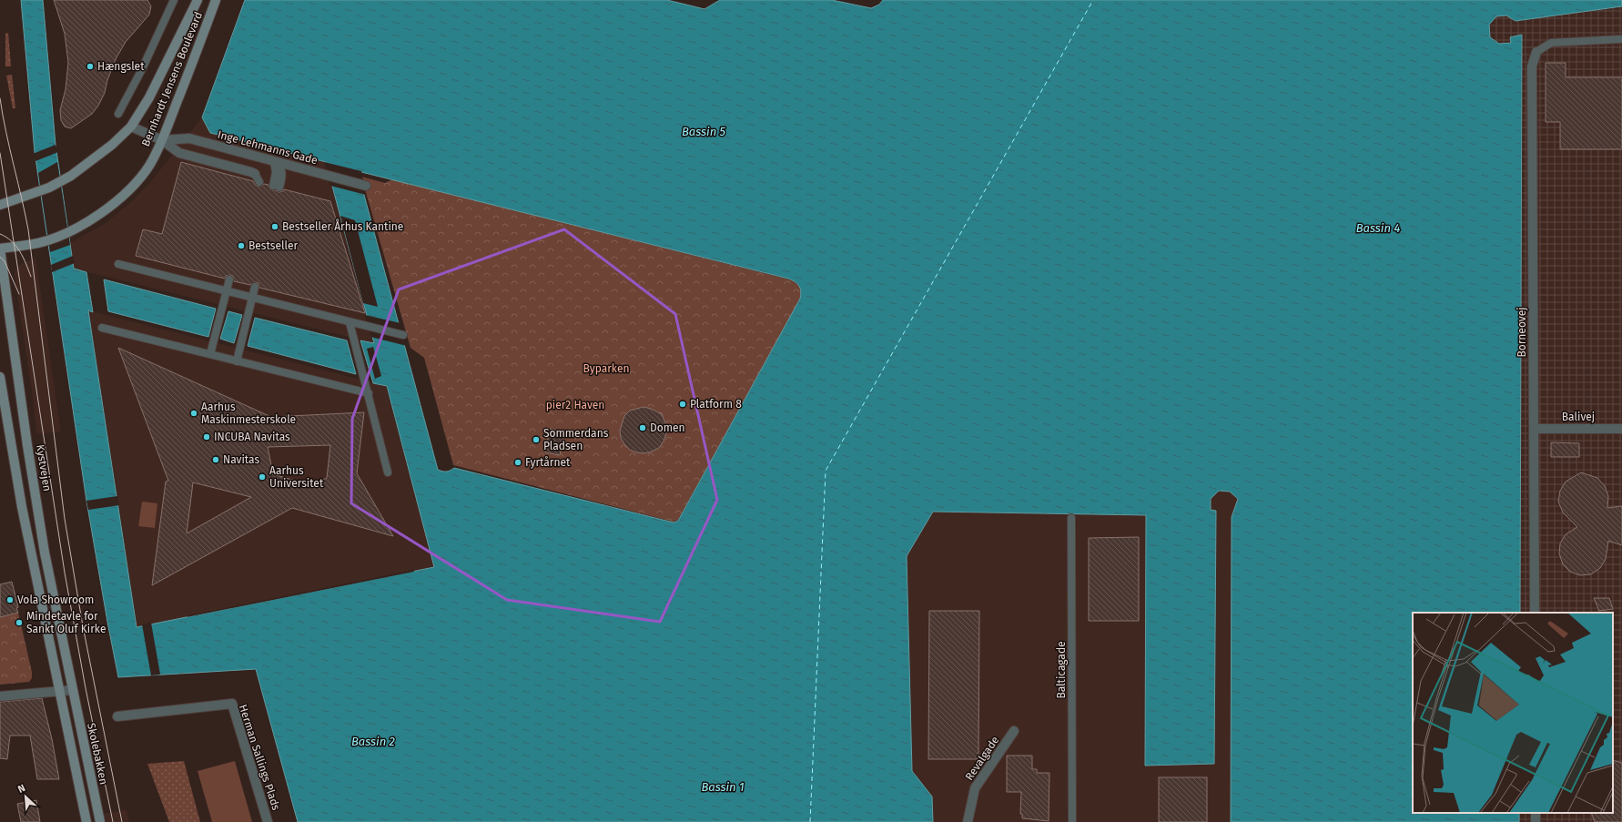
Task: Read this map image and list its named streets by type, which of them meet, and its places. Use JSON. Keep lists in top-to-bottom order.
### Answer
{
  "streets": {
    "street": [
      "Bernhardt Jensens Boulevard",
      "Inge Lehmanns Gade",
      "Borneovej",
      "Balivej",
      "Kystvejen",
      "Skolebakken",
      "Herman Sallings Plads",
      "Revalgade"
    ],
    "lane": ["Balticagade"]
  },
  "crossings": [
    ["Bernhardt Jensens Boulevard", "Inge Lehmanns Gade"],
    ["Bernhardt Jensens Boulevard", "Kystvejen"],
    ["Borneovej", "Balivej"],
    ["Kystvejen", "Skolebakken"]
  ],
  "water": [
    "Bassin 5",
    "Bassin 4",
    "Bassin 2",
    "Bassin 1"
  ],
  "parks": ["Byparken", "pier2 Haven"],
  "places": [
    "Hængslet",
    "Bestseller Århus Kantine",
    "Bestseller",
    "Platform 8",
    "Aarhus Maskinmesterskole",
    "Domen",
    "INCUBA Navitas",
    "Sommerdans Pladsen",
    "Navitas",
    "Fyrtårnet",
    "Aarhus Universitet",
    "Vola Showroom",
    "Mindetavle for Sankt Oluf Kirke"
  ],
  "north": "top left"
}
